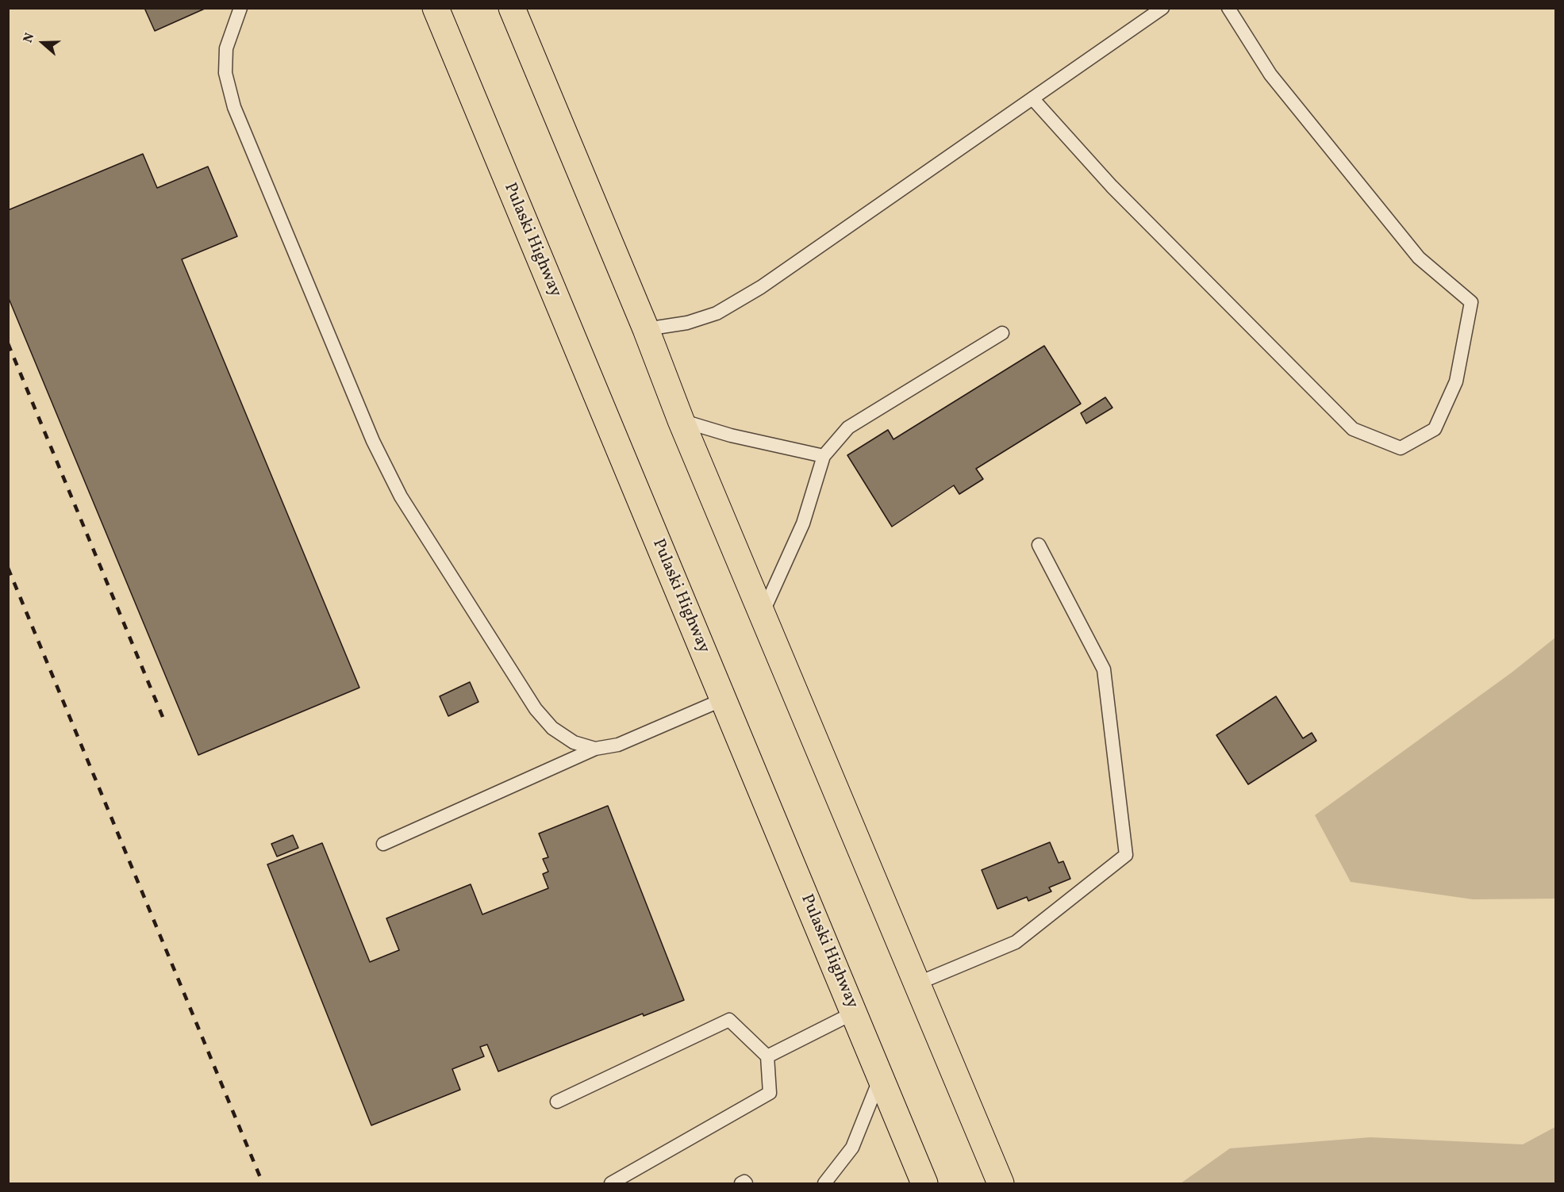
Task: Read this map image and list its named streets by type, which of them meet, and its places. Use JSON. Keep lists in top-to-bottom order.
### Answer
{
  "streets": {
    "highway": ["Pulaski Highway"]
  },
  "north": "left"
}
